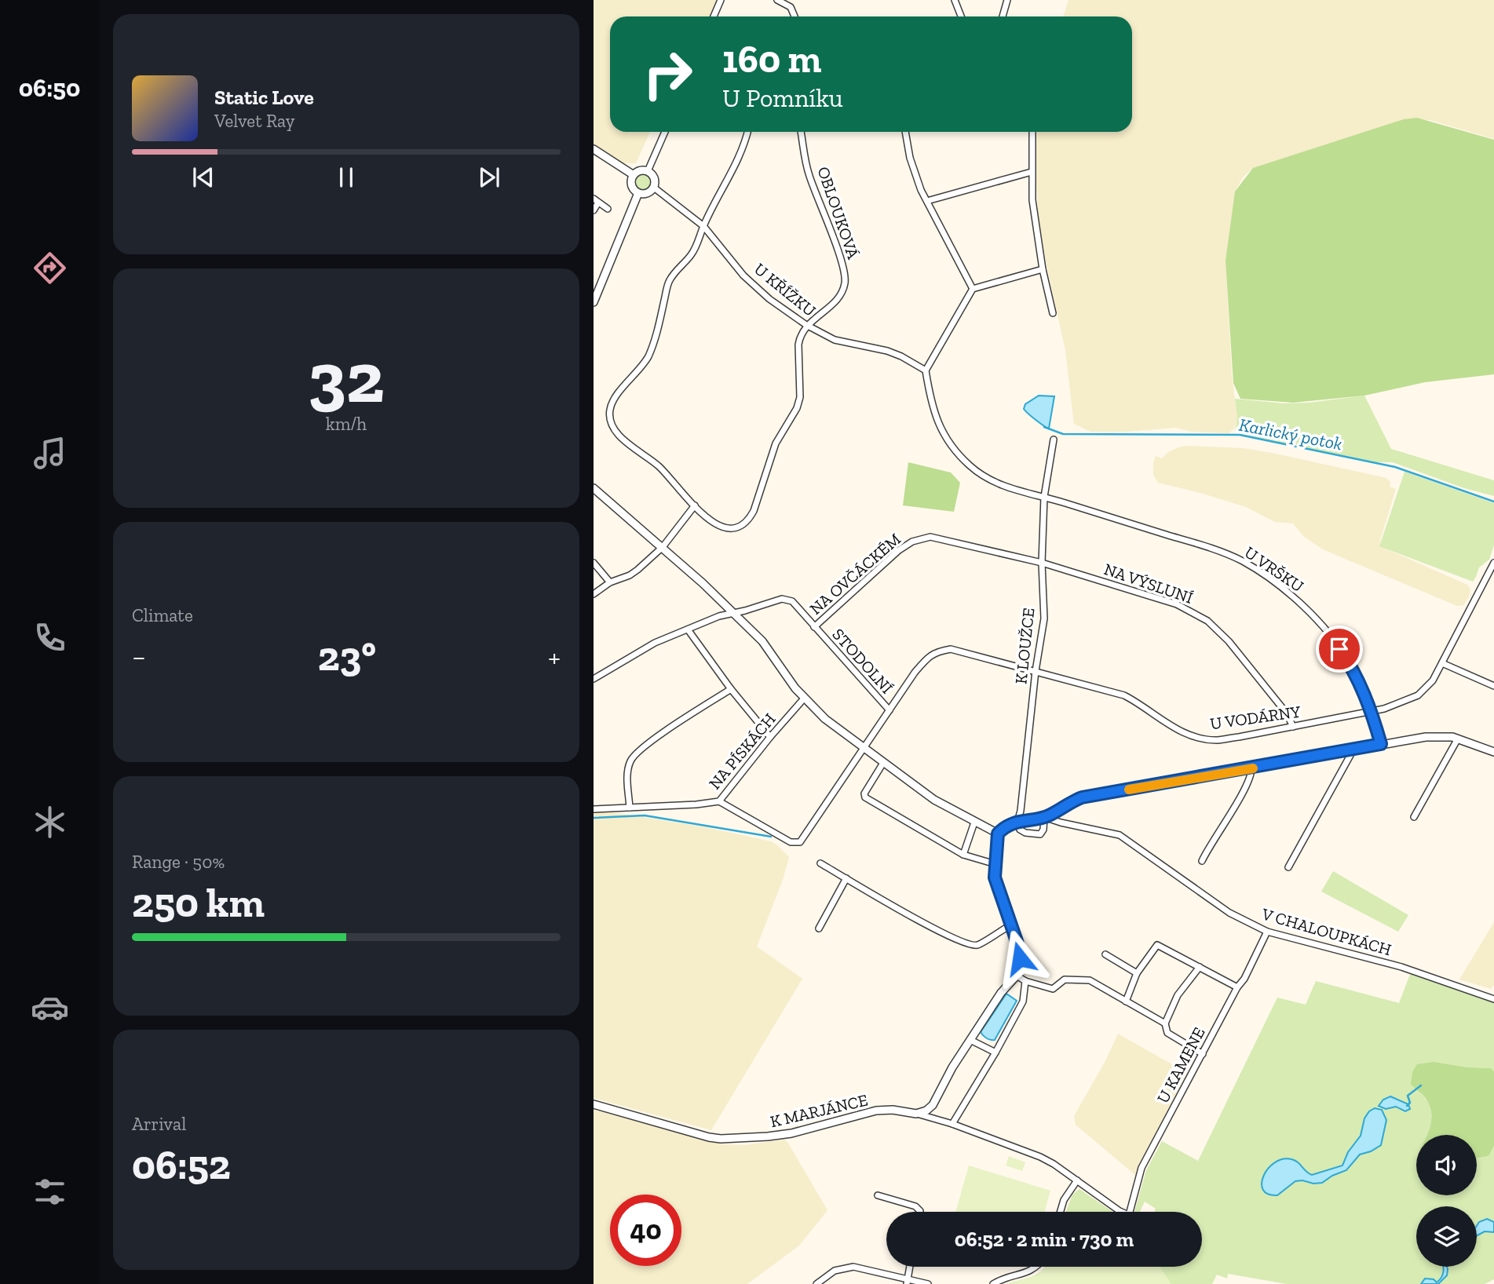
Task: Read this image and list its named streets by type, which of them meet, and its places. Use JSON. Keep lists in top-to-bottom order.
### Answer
{
  "streets": {
    "street": [
      "OBLOUKOVÁ",
      "U KŘÍŽKU",
      "U VRŠKU",
      "NA OVČÁCKÉM",
      "NA VÝSLUNÍ",
      "K LOUŽCE",
      "STODOLNÍ",
      "U VODÁRNY",
      "NA PÍSKÁCH",
      "V CHALOUPKÁCH",
      "U KAMENE",
      "K MARJÁNCE"
    ]
  },
  "crossings": [
    ["OBLOUKOVÁ", "U KŘÍŽKU"],
    ["U KŘÍŽKU", "U VRŠKU"],
    ["U VRŠKU", "K LOUŽCE"],
    ["U VRŠKU", "U VODÁRNY"],
    ["NA OVČÁCKÉM", "NA VÝSLUNÍ"],
    ["NA OVČÁCKÉM", "K LOUŽCE"],
    ["NA OVČÁCKÉM", "STODOLNÍ"],
    ["NA VÝSLUNÍ", "K LOUŽCE"],
    ["NA VÝSLUNÍ", "U VODÁRNY"],
    ["K LOUŽCE", "U VODÁRNY"],
    ["STODOLNÍ", "U VODÁRNY"],
    ["U VODÁRNY", "NA PÍSKÁCH"],
    ["V CHALOUPKÁCH", "U KAMENE"]
  ],
  "water": ["Karlický potok"],
  "page": {
    "tabs": "06:50",
    "turn": ["160 m", "U Pomníku"],
    "song": ["Static Love", "Velvet Ray"],
    "tile": [
      ["32", "km/h"],
      "Climate",
      ["Range · 50%", "250 km"],
      ["Arrival", "06:52"]
    ],
    "heat": ["−", "23°", "+"],
    "limit": "40",
    "trip": "06:52 · 2 min · 730 m"
  }
}
